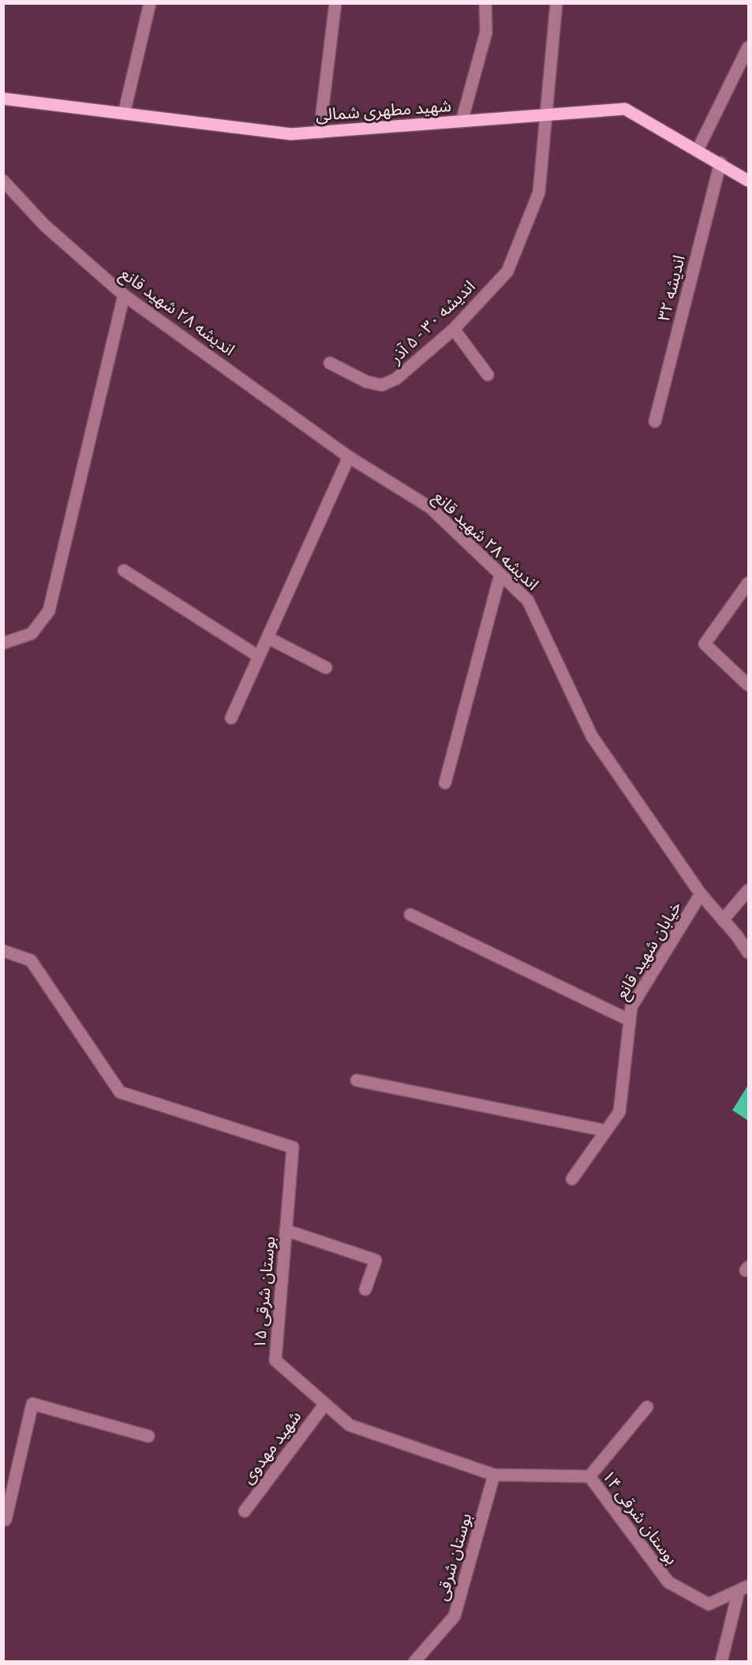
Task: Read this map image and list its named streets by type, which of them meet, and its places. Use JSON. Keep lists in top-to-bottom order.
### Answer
{
  "streets": {
    "main road": ["شهید مطهری شمالی"],
    "street": [
      "اندیشه ۳۲",
      "اندیشه ۲۸ شهید قانع",
      "اندیشه ۳۰ - ۵ آذر",
      "خیابان شهید قانع",
      "بوستان شرقی ۱۵",
      "شهید مهدوی",
      "بوستان شرقی ۱۴",
      "بوستان شرقی"
    ]
  },
  "crossings": [
    ["شهید مطهری شمالی", "اندیشه ۳۲"],
    ["شهید مطهری شمالی", "اندیشه ۳۰ - ۵ آذر"],
    ["اندیشه ۲۸ شهید قانع", "خیابان شهید قانع"],
    ["بوستان شرقی ۱۵", "شهید مهدوی"],
    ["بوستان شرقی ۱۵", "بوستان شرقی ۱۴"],
    ["بوستان شرقی ۱۵", "بوستان شرقی"],
    ["بوستان شرقی ۱۴", "بوستان شرقی"]
  ]
}
